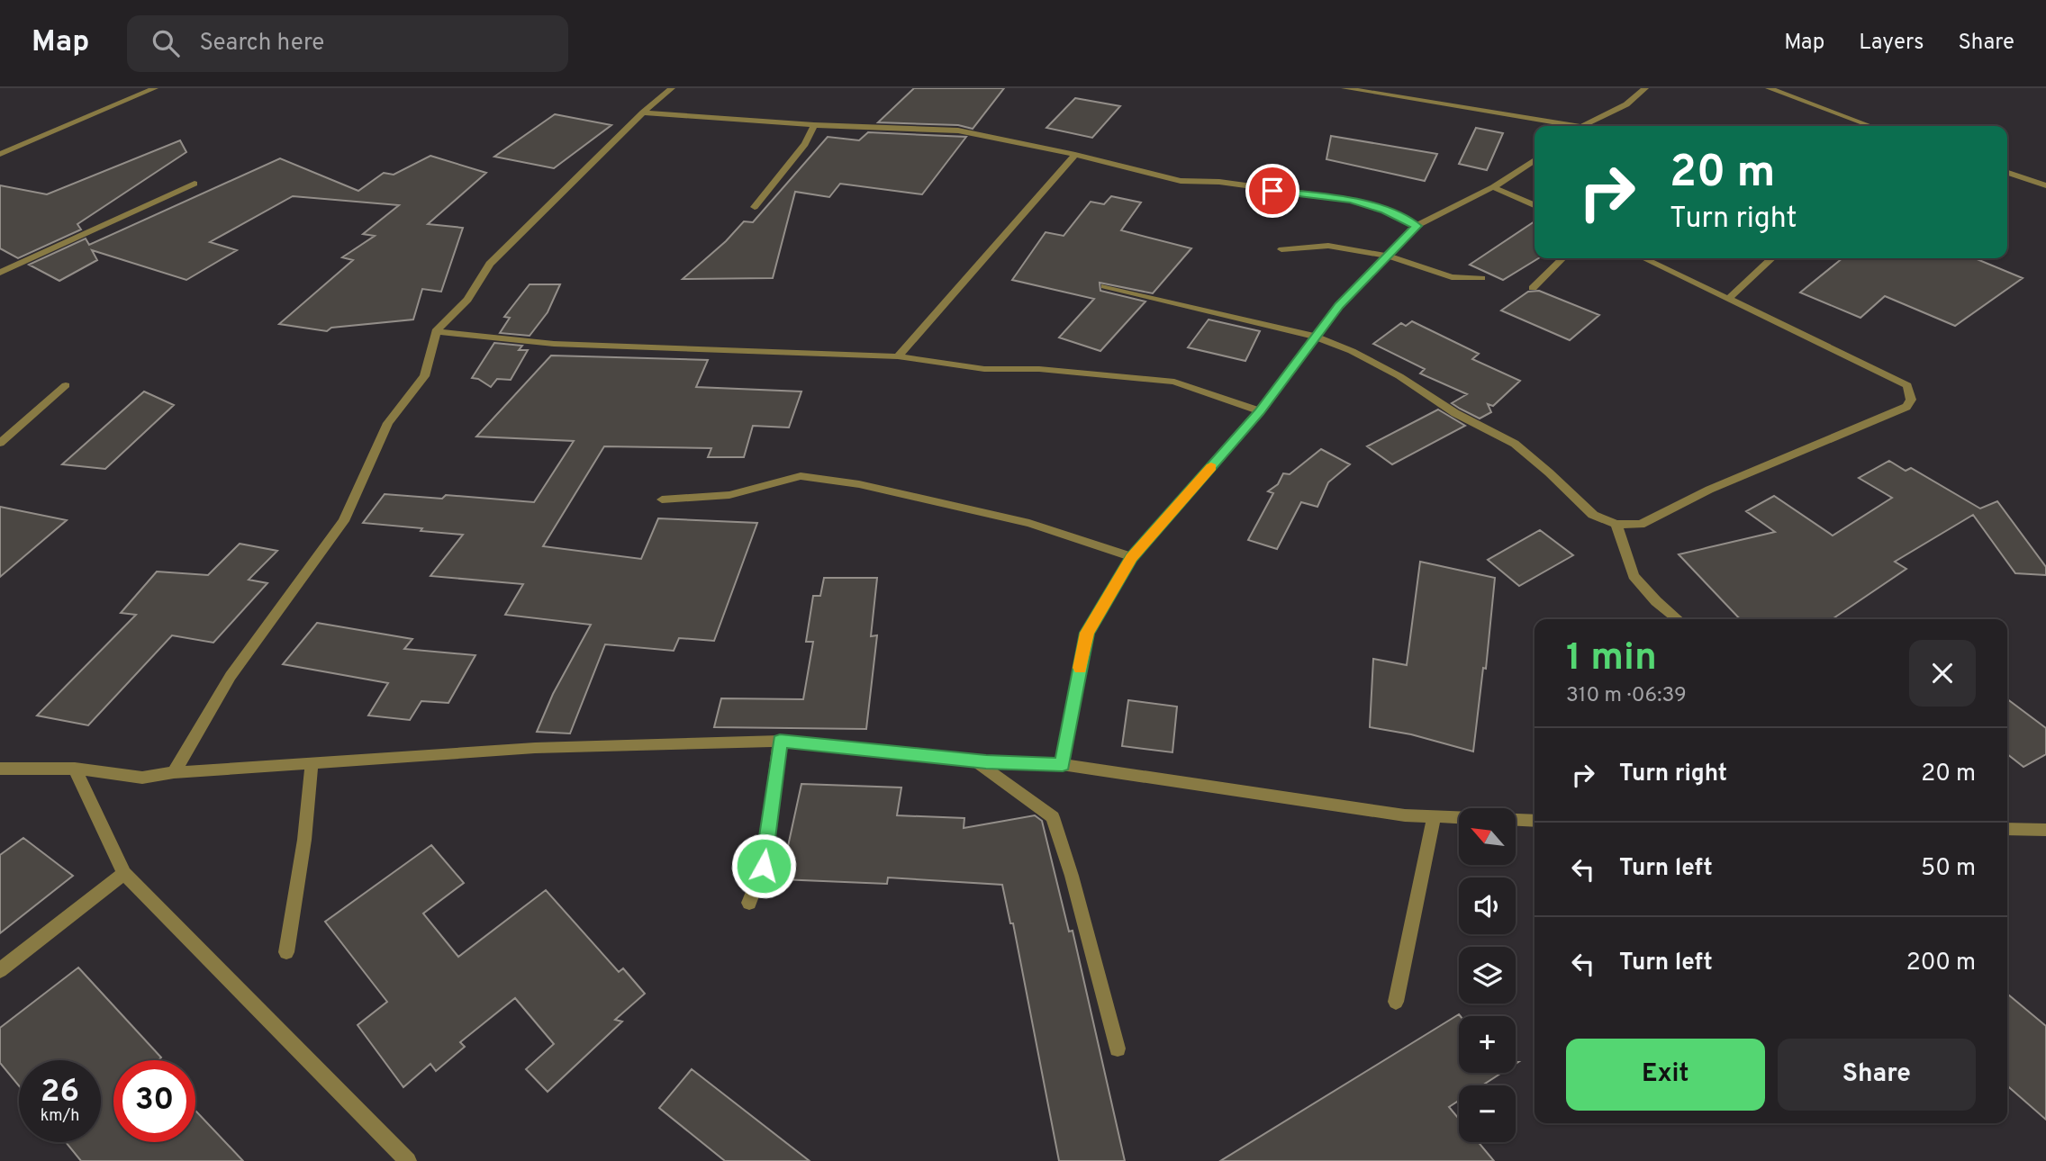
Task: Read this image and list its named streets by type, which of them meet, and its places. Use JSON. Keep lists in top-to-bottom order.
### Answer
{
  "north": "top left",
  "page": {
    "header": "Map",
    "search": "Search here",
    "nav": ["Map", "Layers", "Share"],
    "turn": ["20 m", "Turn right"],
    "heading": ["1 min", "310 m · 06:39"],
    "list": [
      {
        "name": "Turn right",
        "value": "20 m"
      },
      {
        "name": "Turn left",
        "value": "50 m"
      },
      {
        "name": "Turn left",
        "value": "200 m"
      }
    ],
    "map_buttons": ["+", "−"],
    "buttons": ["Exit", "Share"],
    "speed": "26 km/h",
    "limit": "30"
  }
}
